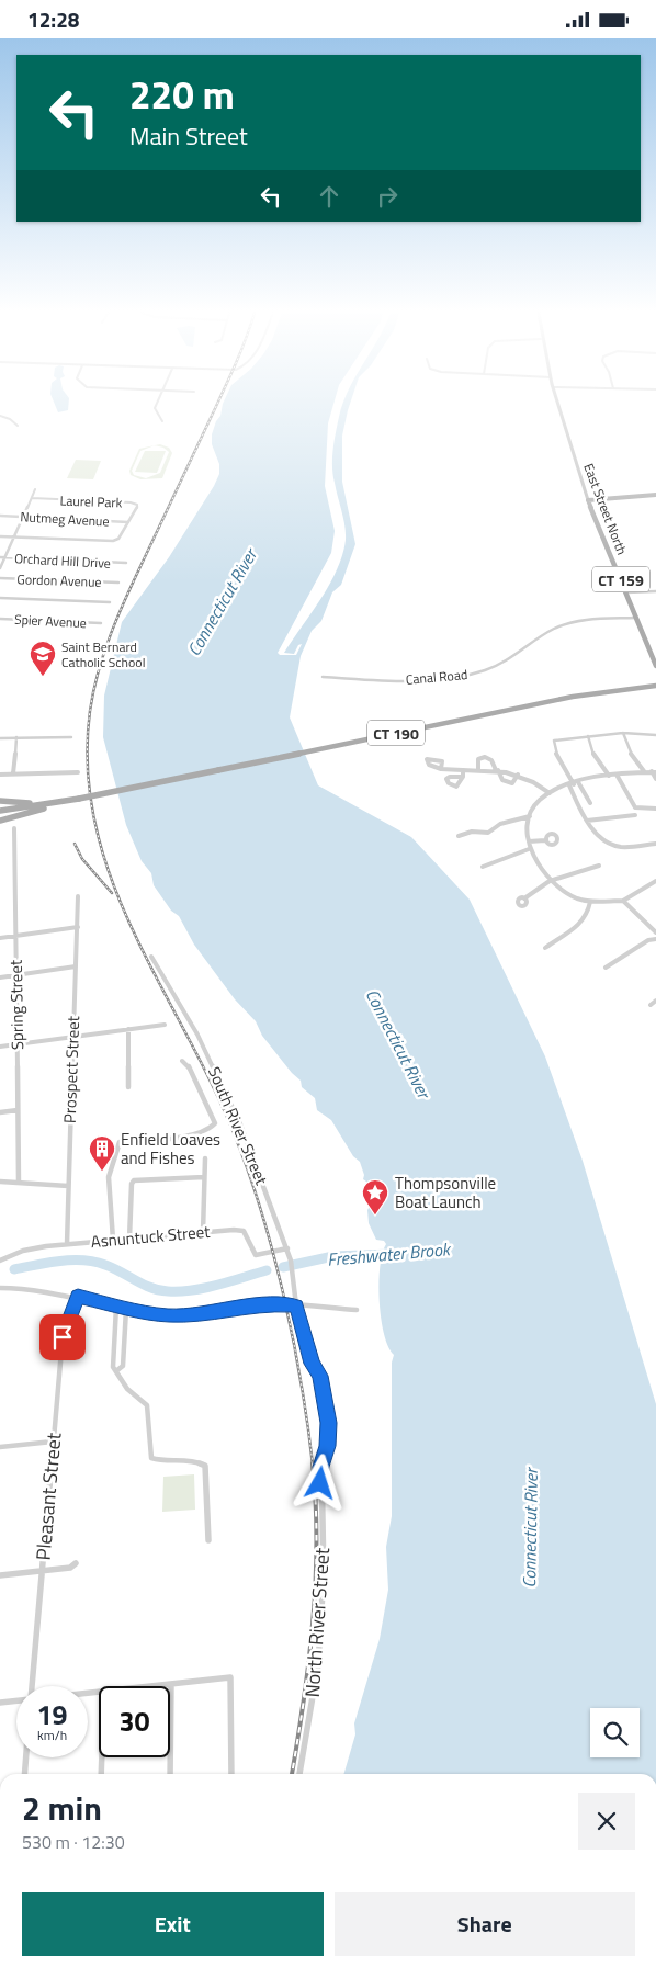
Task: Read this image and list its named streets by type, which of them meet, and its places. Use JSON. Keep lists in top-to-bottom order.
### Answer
{
  "streets": {
    "main road": ["East Street North", "CT 159", "CT 190"],
    "street": [
      "Laurel Park",
      "Nutmeg Avenue",
      "Orchard Hill Drive",
      "Gordon Avenue",
      "Spier Avenue",
      "Canal Road",
      "Spring Street",
      "Prospect Street",
      "South River Street",
      "Asnuntuck Street",
      "Pleasant Street",
      "North River Street"
    ]
  },
  "crossings": [
    ["Laurel Park", "Nutmeg Avenue"],
    ["East Street North", "Canal Road"],
    ["Prospect Street", "Asnuntuck Street"],
    ["South River Street", "Asnuntuck Street"],
    ["South River Street", "North River Street"]
  ],
  "water": ["Connecticut River", "Freshwater Brook"],
  "places": {
    "school or university": ["Saint Bernard Catholic School"],
    "building": ["Enfield Loaves and Fishes"],
    "place": ["Thompsonville Boat Launch"]
  },
  "page": {
    "status": "12:28",
    "turn": ["220 m", "Main Street"],
    "speed": "19 km/h",
    "limit": "30",
    "heading": ["2 min", "530 m · 12:30"],
    "buttons": ["Exit", "Share"]
  }
}
